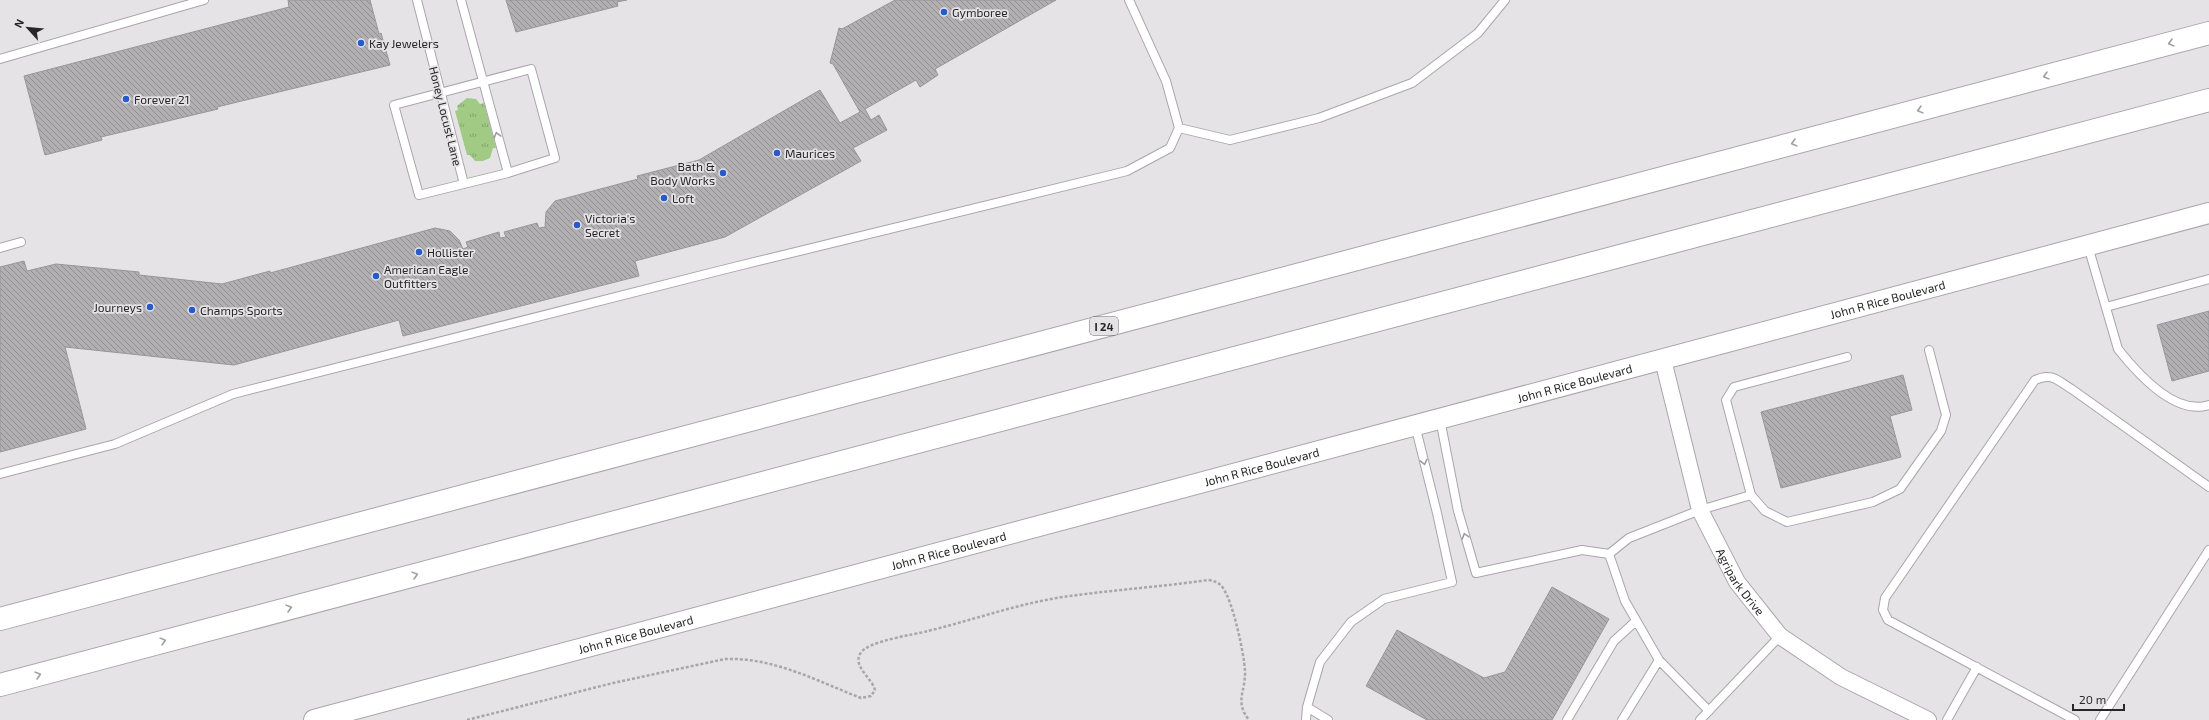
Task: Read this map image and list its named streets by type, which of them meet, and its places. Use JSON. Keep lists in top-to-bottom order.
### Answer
{
  "streets": {
    "highway": ["I 24"],
    "street": ["John R Rice Boulevard", "Agripark Drive"],
    "lane": ["Honey Locust Lane"]
  },
  "crossings": [
    ["John R Rice Boulevard", "Agripark Drive"]
  ],
  "places": [
    "Gymboree",
    "Kay Jewelers",
    "Forever 21",
    "Maurices",
    "Bath & Body Works",
    "Loft",
    "Victoria's Secret",
    "Hollister",
    "American Eagle Outfitters",
    "Journeys",
    "Champs Sports"
  ],
  "scale_bar": "20 m",
  "north": "top left"
}
